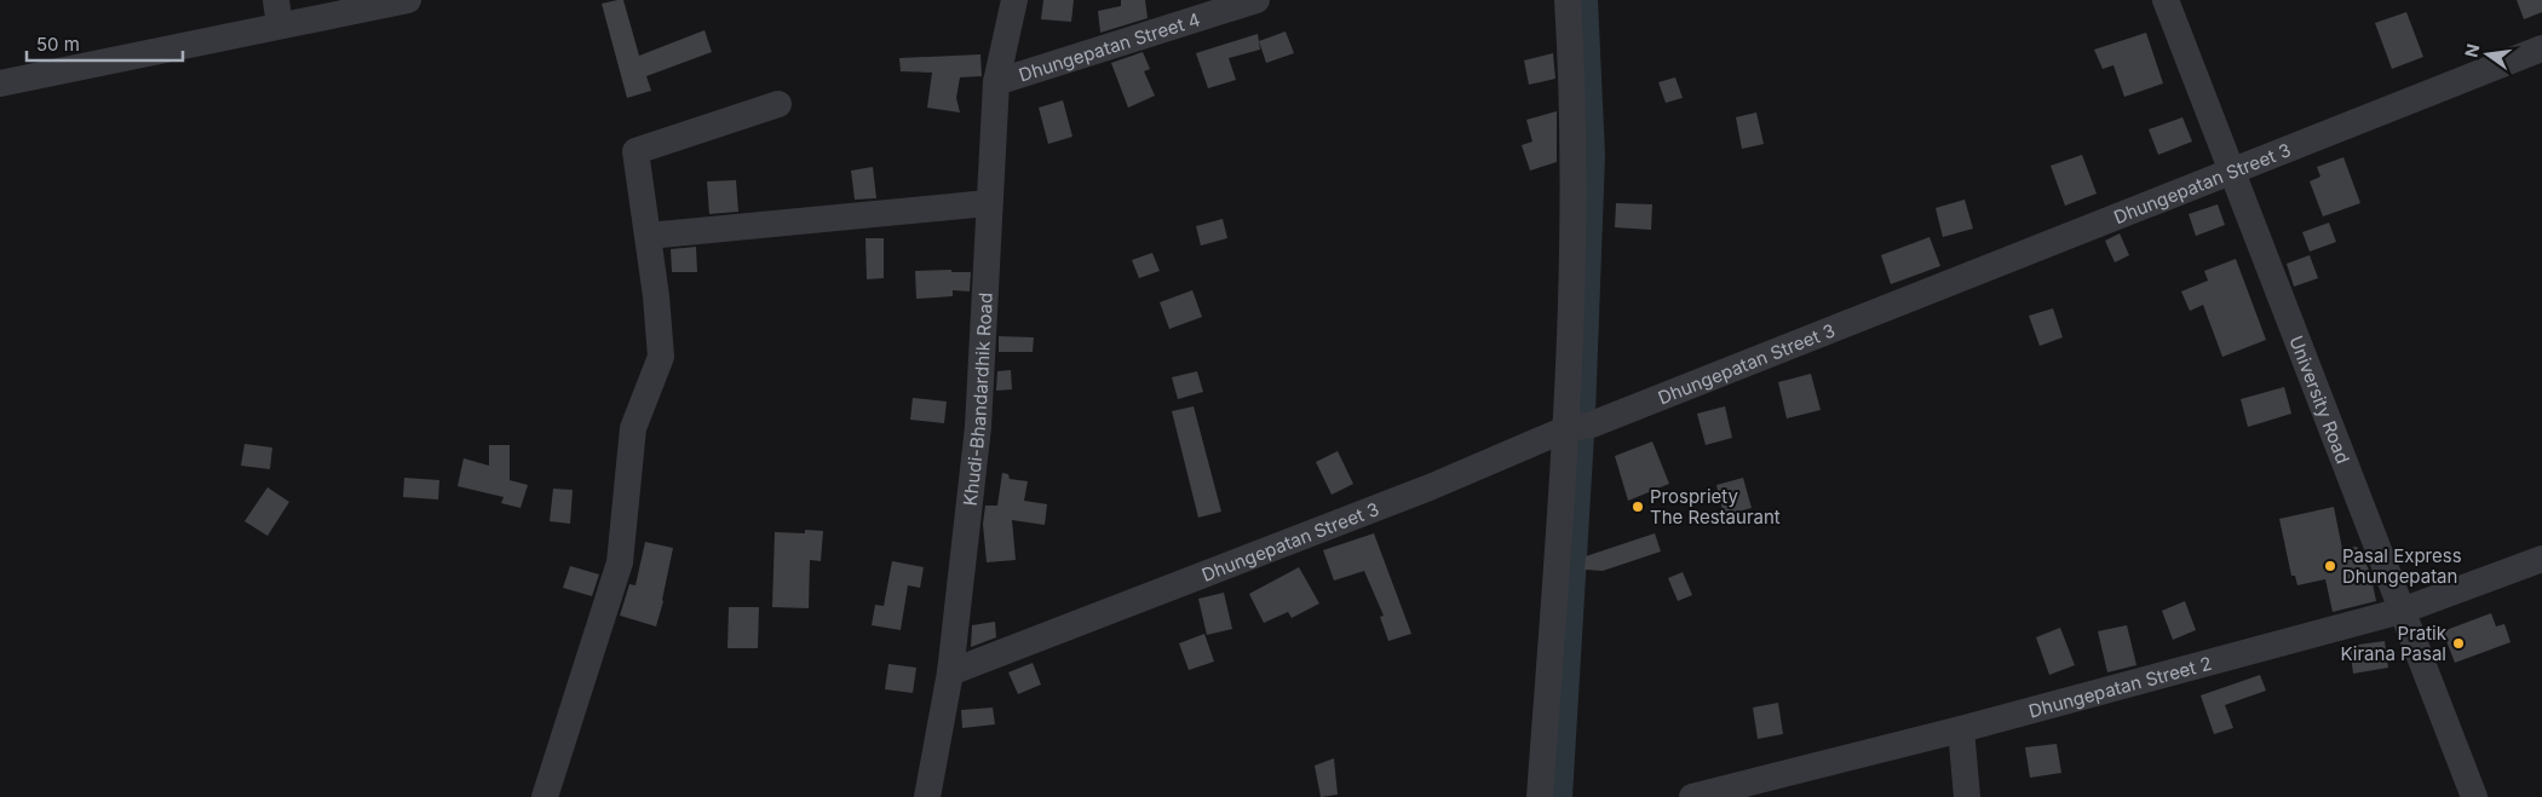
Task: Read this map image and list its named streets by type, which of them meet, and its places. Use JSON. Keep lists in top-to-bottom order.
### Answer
{
  "streets": {
    "street": [
      "Dhungepatan Street 4",
      "Dhungepatan Street 3",
      "Khudi-Bhandardhik Road",
      "University Road",
      "Dhungepatan Street 2"
    ]
  },
  "crossings": [
    ["Dhungepatan Street 4", "Khudi-Bhandardhik Road"],
    ["Dhungepatan Street 3", "Khudi-Bhandardhik Road"],
    ["Dhungepatan Street 3", "University Road"],
    ["University Road", "Dhungepatan Street 2"]
  ],
  "places": ["Prospriety The Restaurant", "Pasal Express Dhungepatan", "Pratik Kirana Pasal"],
  "scale_bar": "50 m",
  "north": "left"
}
